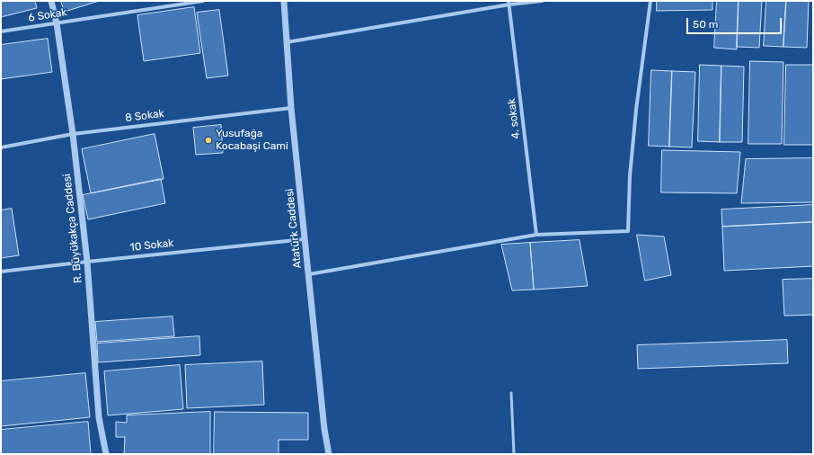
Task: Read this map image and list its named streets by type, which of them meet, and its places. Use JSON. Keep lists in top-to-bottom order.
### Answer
{
  "streets": {
    "street": [
      "6 Sokak",
      "8 Sokak",
      "4. sokak",
      "R. Büyükakça Caddesi",
      "Atatürk Caddesi",
      "10 Sokak"
    ]
  },
  "crossings": [
    ["6 Sokak", "R. Büyükakça Caddesi"],
    ["8 Sokak", "R. Büyükakça Caddesi"],
    ["8 Sokak", "Atatürk Caddesi"],
    ["R. Büyükakça Caddesi", "10 Sokak"],
    ["Atatürk Caddesi", "10 Sokak"]
  ],
  "places": ["Yusufağa Kocabaşi Cami"],
  "scale_bar": "50 m"
}
